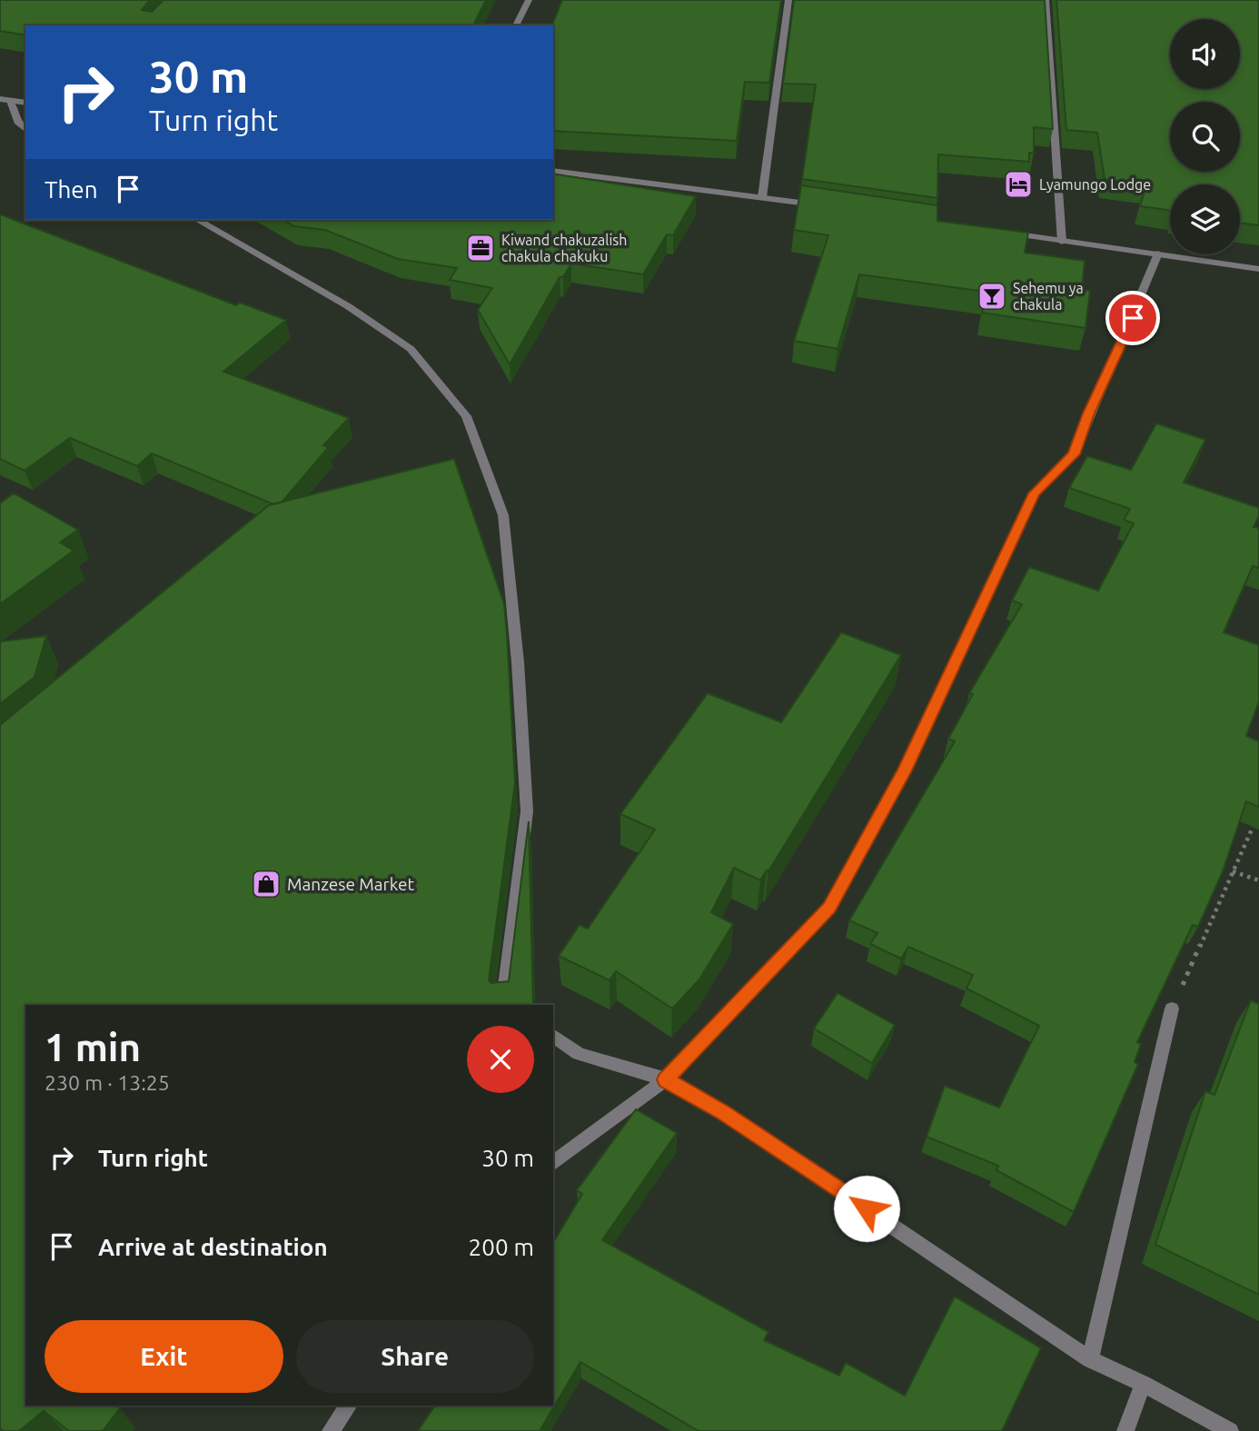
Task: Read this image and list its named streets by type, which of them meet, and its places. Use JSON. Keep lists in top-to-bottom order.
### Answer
{
  "places": {
    "hotel": ["Lyamungo Lodge"],
    "office": ["Kiwand chakuzalish chakula chakuku"],
    "bar": ["Sehemu ya chakula"],
    "shop": ["Manzese Market"]
  },
  "page": {
    "turn": ["30 m", "Turn right"],
    "then": "Then",
    "heading": ["1 min", "230 m · 13:25"],
    "list": [
      {
        "name": "Turn right",
        "value": "30 m"
      },
      {
        "name": "Arrive at destination",
        "value": "200 m"
      }
    ],
    "buttons": ["Exit", "Share"]
  }
}
